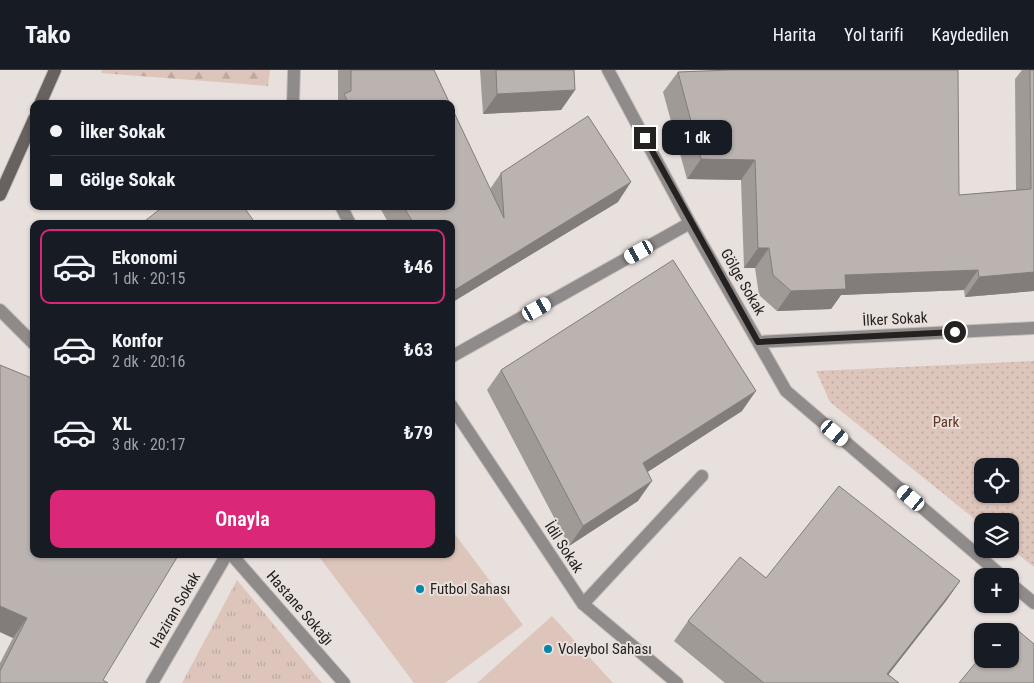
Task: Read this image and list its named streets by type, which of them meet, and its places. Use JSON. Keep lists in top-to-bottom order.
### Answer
{
  "streets": {
    "street": [
      "Gölge Sokak",
      "İlker Sokak",
      "İdil Sokak",
      "Hastane Sokağı",
      "Haziran Sokak"
    ]
  },
  "crossings": [
    ["Gölge Sokak", "İlker Sokak"]
  ],
  "parks": ["Park"],
  "places": ["Futbol Sahası", "Voleybol Sahası"],
  "page": {
    "header": "Tako",
    "nav": ["Harita", "Yol tarifi", "Kaydedilen"],
    "banner": ["İlker Sokak", "Gölge Sokak"],
    "bubble": "1 dk",
    "list": [
      {
        "name": "Ekonomi",
        "note": "1 dk · 20:15",
        "value": "₺46"
      },
      {
        "name": "Konfor",
        "note": "2 dk · 20:16",
        "value": "₺63"
      },
      {
        "name": "XL",
        "note": "3 dk · 20:17",
        "value": "₺79"
      }
    ],
    "map_buttons": ["+", "−"],
    "buttons": "Onayla"
  }
}
